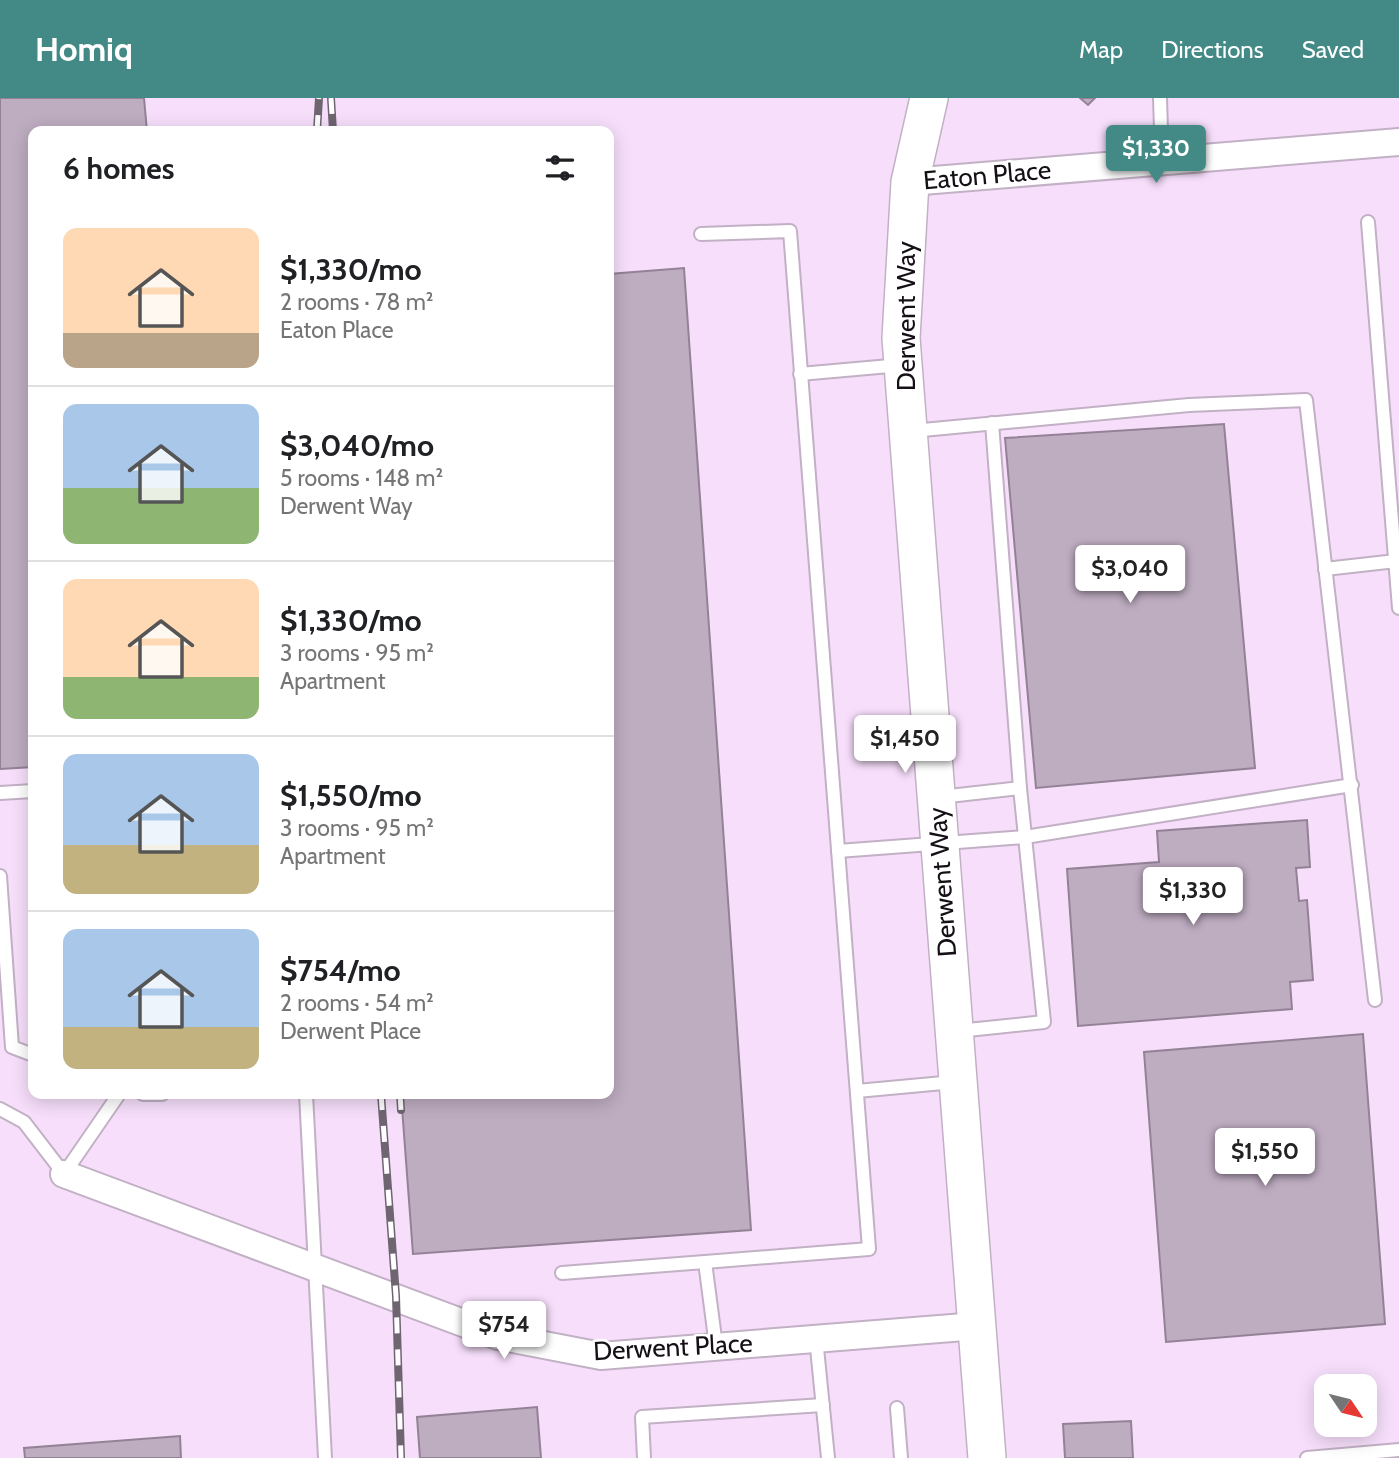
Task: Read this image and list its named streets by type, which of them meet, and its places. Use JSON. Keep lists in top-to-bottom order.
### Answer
{
  "streets": {
    "street": ["Eaton Place", "Derwent Way", "Derwent Place"]
  },
  "crossings": [
    ["Eaton Place", "Derwent Way"],
    ["Derwent Way", "Derwent Place"]
  ],
  "north": "bottom right",
  "page": {
    "header": "Homiq",
    "nav": ["Map", "Directions", "Saved"],
    "price": [
      "$1,330",
      "$3,040",
      "$1,450",
      "$1,330",
      "$1,550",
      "$754"
    ],
    "heading": "6 homes",
    "list": [
      {
        "name": "$1,330/mo",
        "note": "2 rooms · 78 m² · Eaton Place"
      },
      {
        "name": "$3,040/mo",
        "note": "5 rooms · 148 m² · Derwent Way"
      },
      {
        "name": "$1,330/mo",
        "note": "3 rooms · 95 m² · Apartment"
      },
      {
        "name": "$1,550/mo",
        "note": "3 rooms · 95 m² · Apartment"
      },
      {
        "name": "$754/mo",
        "note": "2 rooms · 54 m² · Derwent Place"
      }
    ]
  }
}
